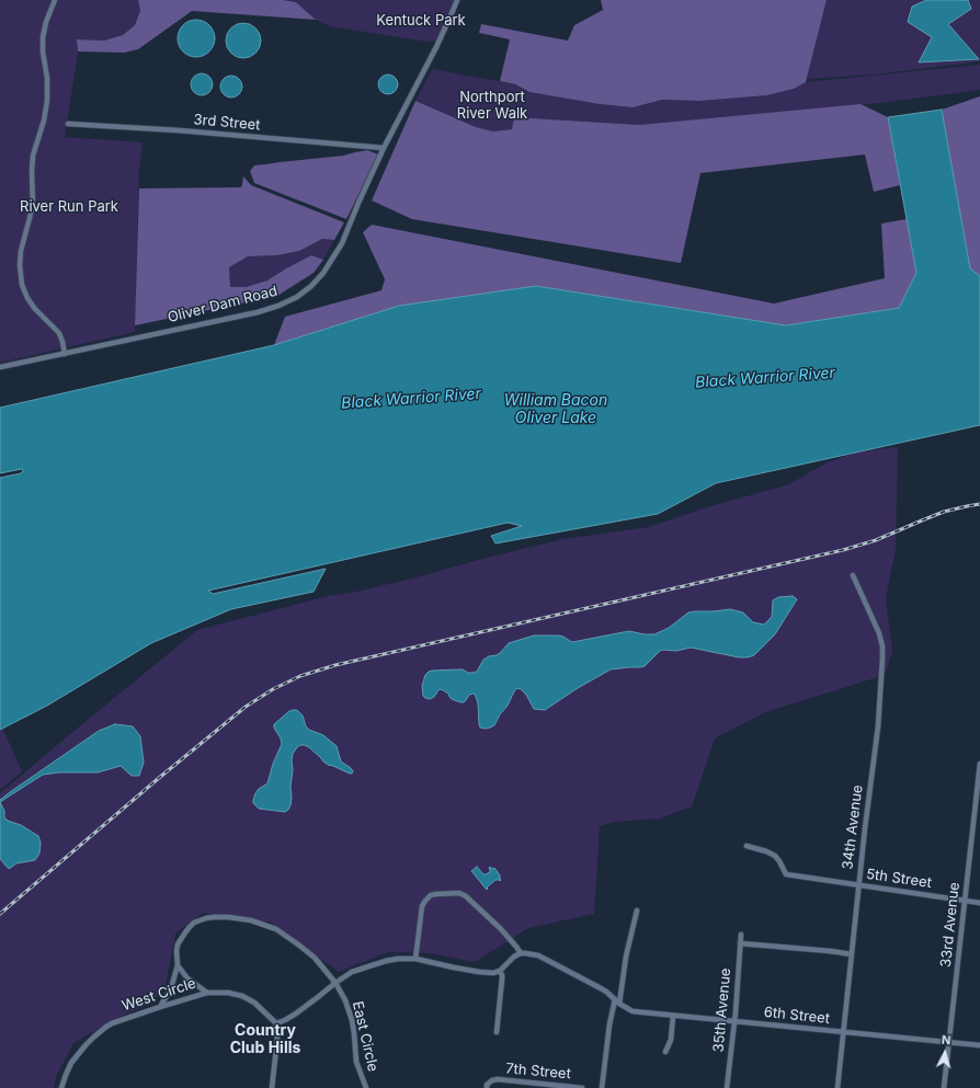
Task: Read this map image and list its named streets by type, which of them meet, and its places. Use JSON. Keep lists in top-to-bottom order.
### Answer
{
  "streets": {
    "street": [
      "3rd Street",
      "Oliver Dam Road",
      "34th Avenue",
      "5th Street",
      "33rd Avenue",
      "West Circle",
      "35th Avenue",
      "6th Street",
      "East Circle",
      "7th Street"
    ]
  },
  "crossings": [
    ["3rd Street", "Oliver Dam Road"],
    ["34th Avenue", "5th Street"],
    ["34th Avenue", "6th Street"],
    ["5th Street", "33rd Avenue"],
    ["33rd Avenue", "6th Street"],
    ["West Circle", "East Circle"],
    ["35th Avenue", "6th Street"]
  ],
  "districts": ["Country Club Hills"],
  "water": ["Black Warrior River", "William Bacon Oliver Lake"],
  "parks": ["Kentuck Park", "Northport River Walk", "River Run Park"],
  "north": "top"
}
